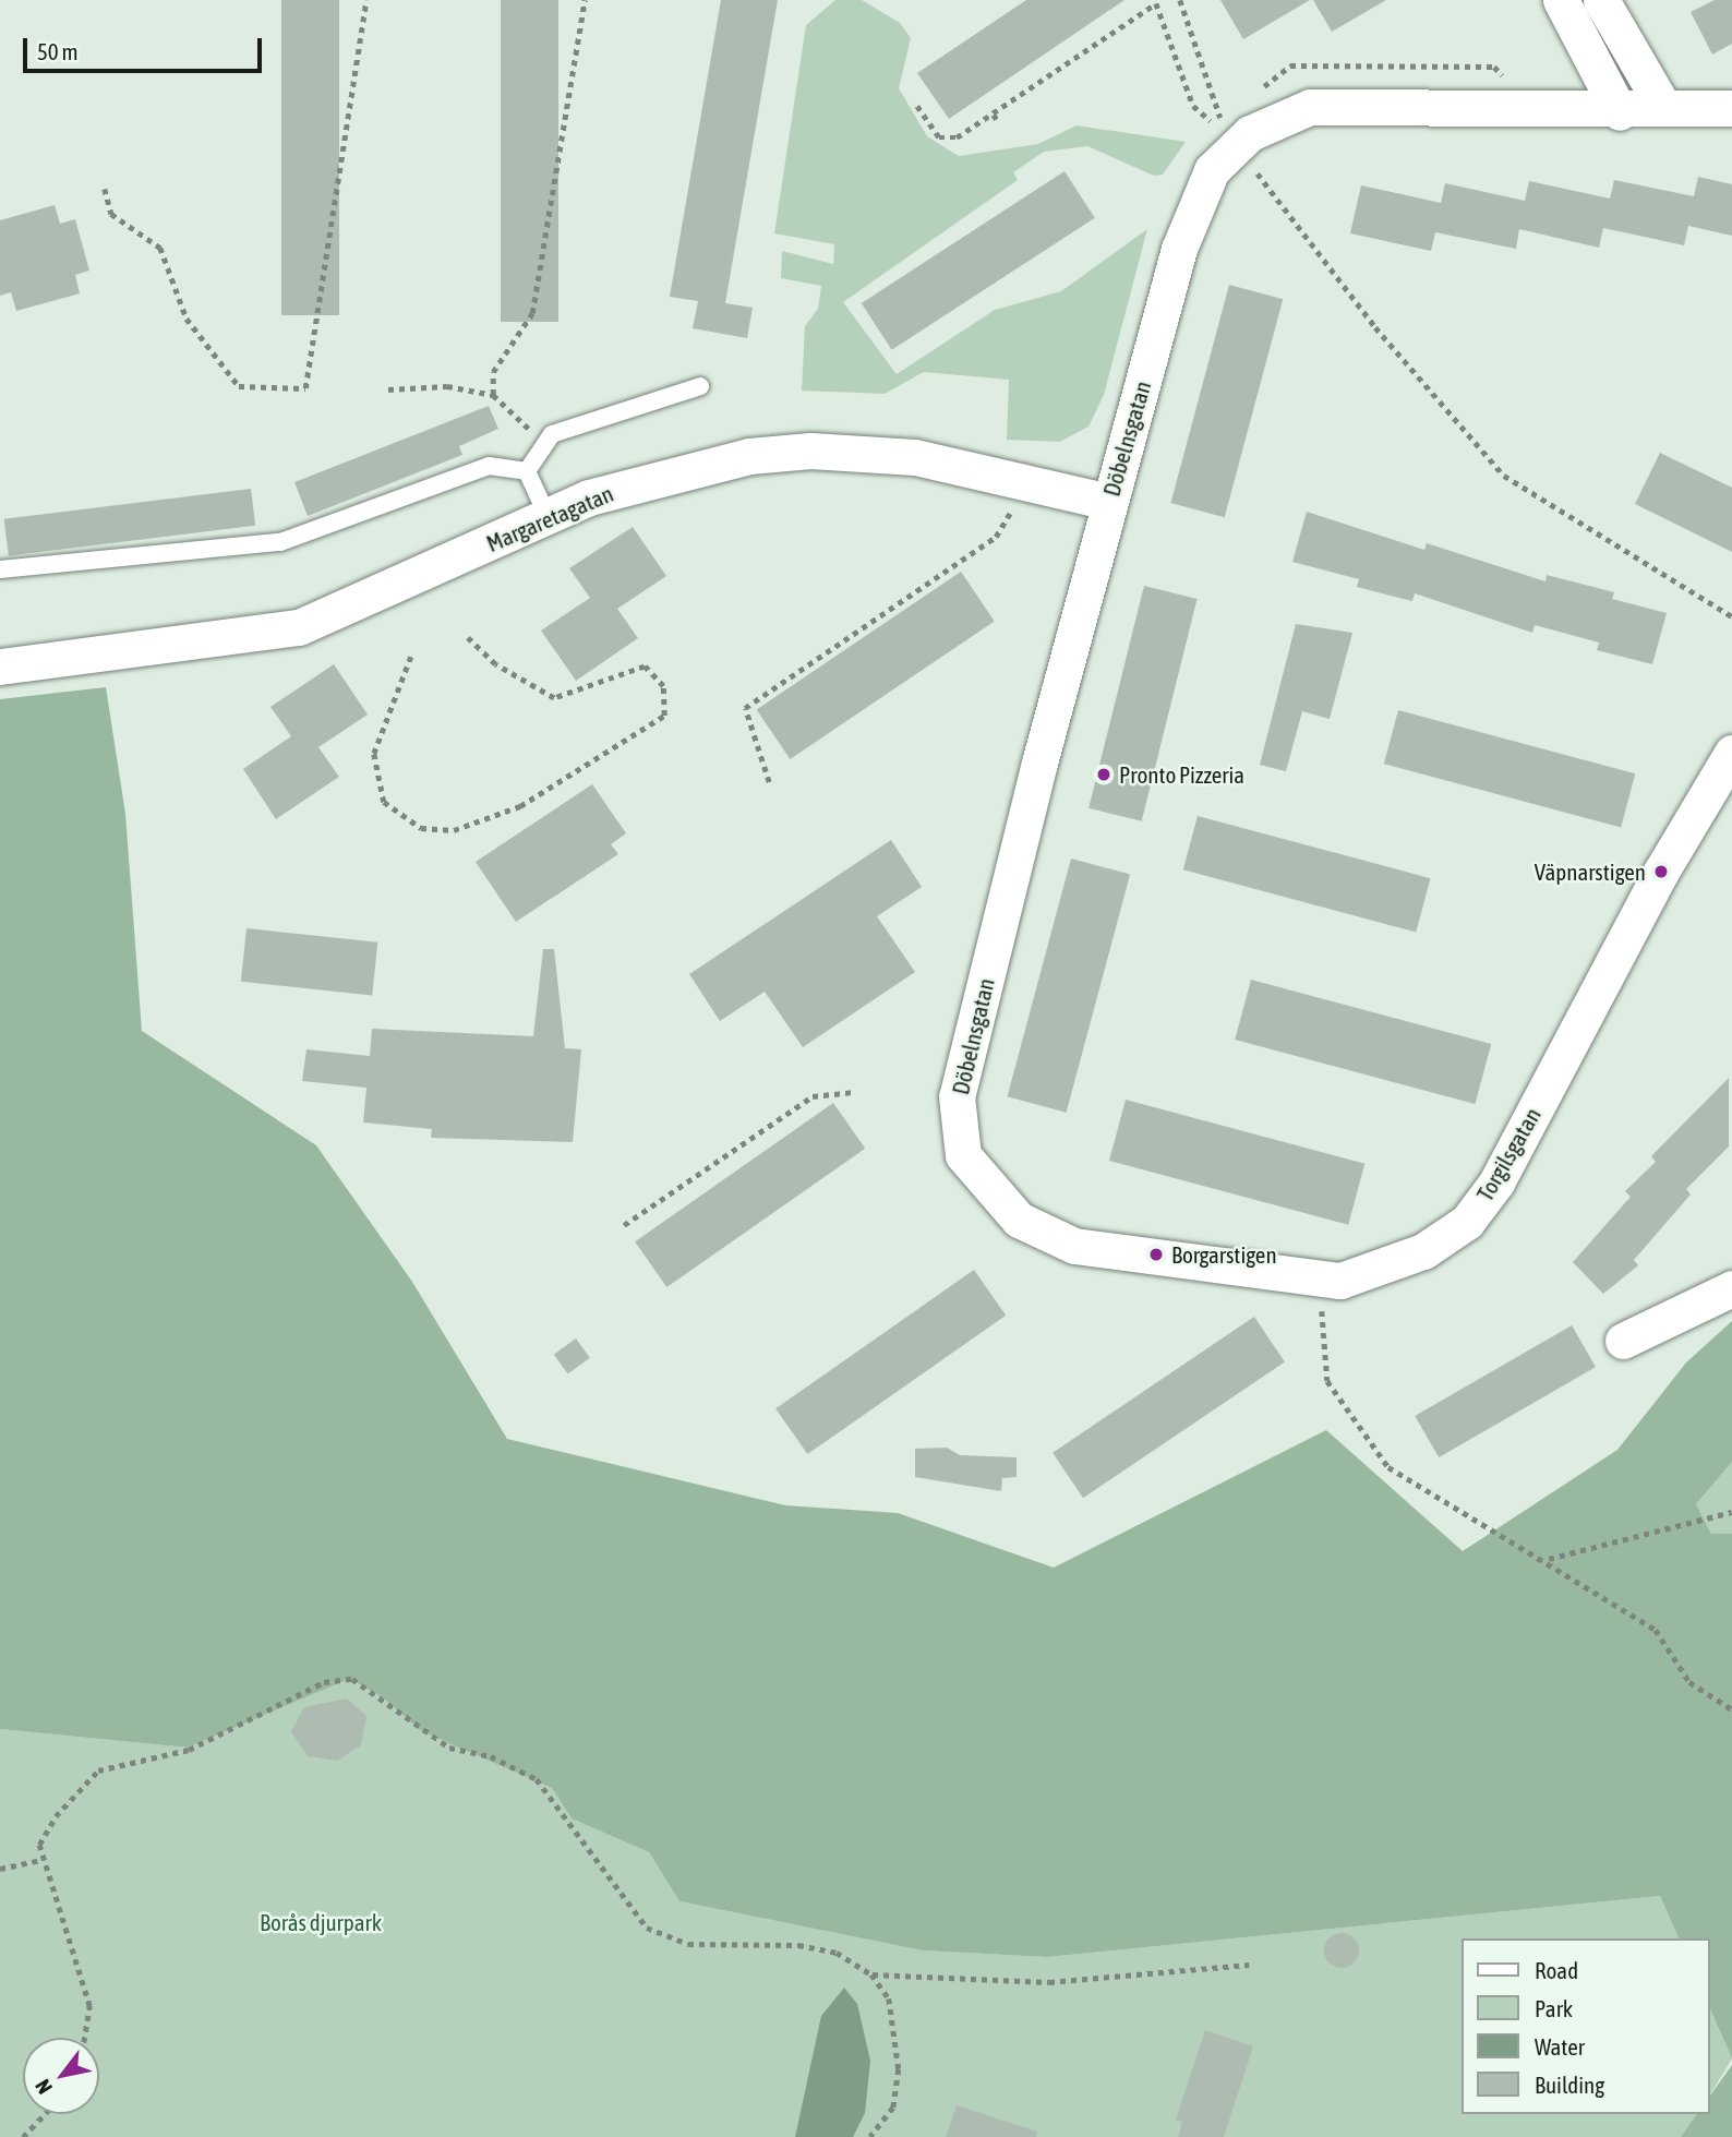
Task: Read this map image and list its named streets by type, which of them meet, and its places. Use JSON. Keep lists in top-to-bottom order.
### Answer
{
  "streets": {
    "street": ["Döbelnsgatan", "Margaretagatan", "Torgilsgatan"]
  },
  "crossings": [
    ["Döbelnsgatan", "Margaretagatan"],
    ["Döbelnsgatan", "Torgilsgatan"]
  ],
  "parks": ["Borås djurpark"],
  "places": ["Pronto Pizzeria", "Väpnarstigen", "Borgarstigen"],
  "legend": [
    "Road",
    "Park",
    "Water",
    "Building"
  ],
  "scale_bar": "50 m",
  "north": "bottom left"
}
